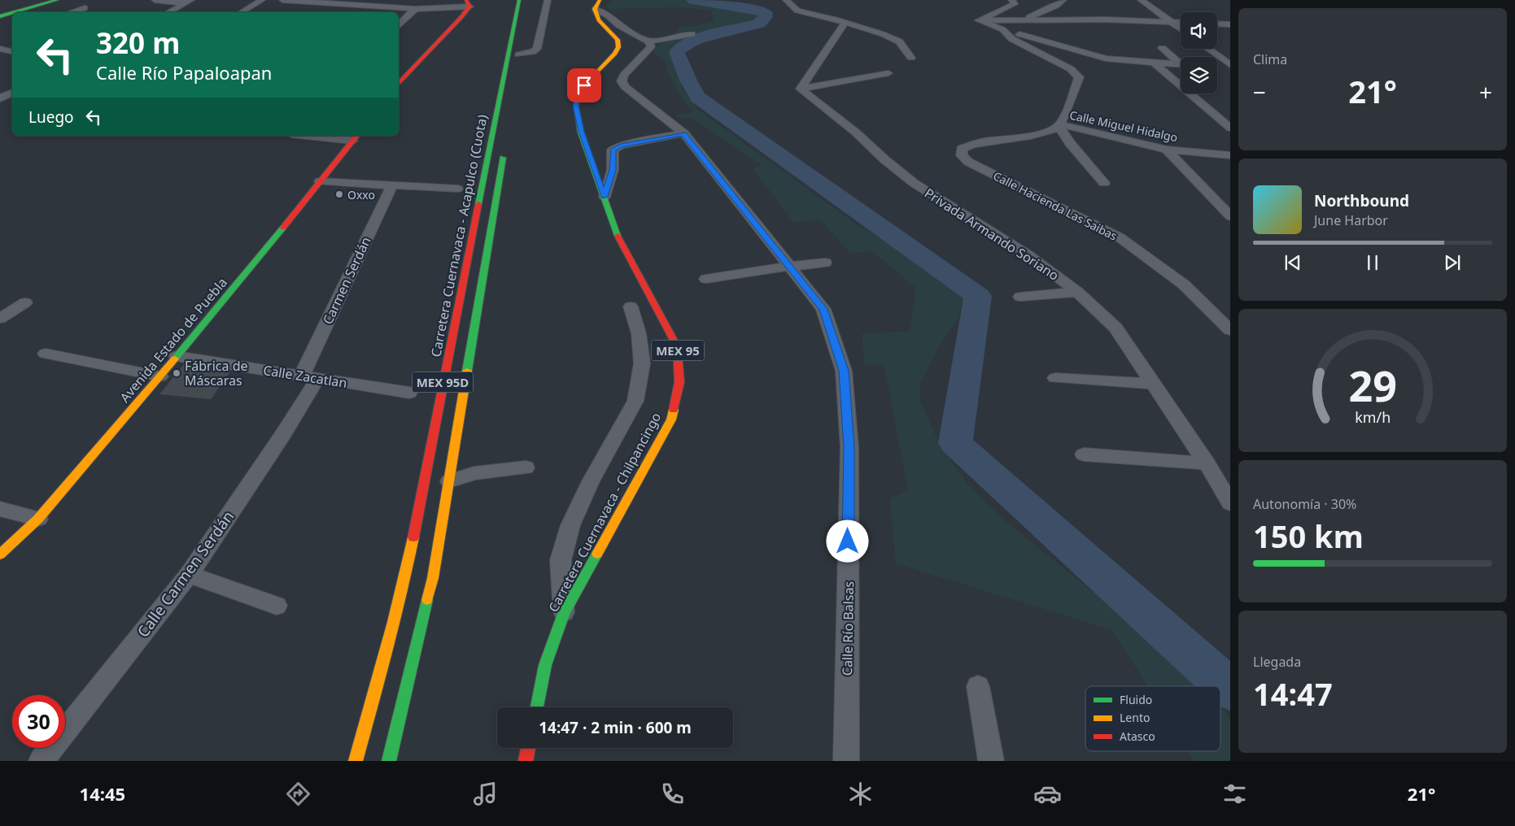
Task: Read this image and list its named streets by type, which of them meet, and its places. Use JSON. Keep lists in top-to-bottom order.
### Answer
{
  "streets": {
    "main road": [
      "Carretera Cuernavaca - Acapulco (Cuota)",
      "Avenida Estado de Puebla",
      "MEX 95",
      "MEX 95D",
      "Carretera Cuernavaca - Chilpancingo"
    ],
    "street": [
      "Calle Miguel Hidalgo",
      "Calle Hacienda Las Saibas",
      "Privada Armando Soriano",
      "Carmen Serdán",
      "Calle Zacatlan",
      "Calle Carmen Serdán",
      "Calle Río Balsas"
    ]
  },
  "crossings": [
    ["Calle Miguel Hidalgo", "Calle Hacienda Las Saibas"],
    ["Carmen Serdán", "Calle Zacatlan"],
    ["Carmen Serdán", "Calle Carmen Serdán"],
    ["Avenida Estado de Puebla", "Calle Zacatlan"],
    ["Calle Zacatlan", "Calle Carmen Serdán"]
  ],
  "places": ["Oxxo", "Fábrica de Máscaras"],
  "legend": ["Fluido", "Lento", "Atasco"],
  "page": {
    "tile": [
      "Clima",
      ["Autonomía · 30%", "150 km"],
      ["Llegada", "14:47"]
    ],
    "turn": ["320 m", "Calle Río Papaloapan"],
    "heat": ["−", "21°", "+"],
    "then": "Luego",
    "song": ["Northbound", "June Harbor"],
    "limit": "30",
    "trip": "14:47 · 2 min · 600 m",
    "tabs": ["14:45", "21°"],
    "gauge": ["29", "km/h"]
  }
}
